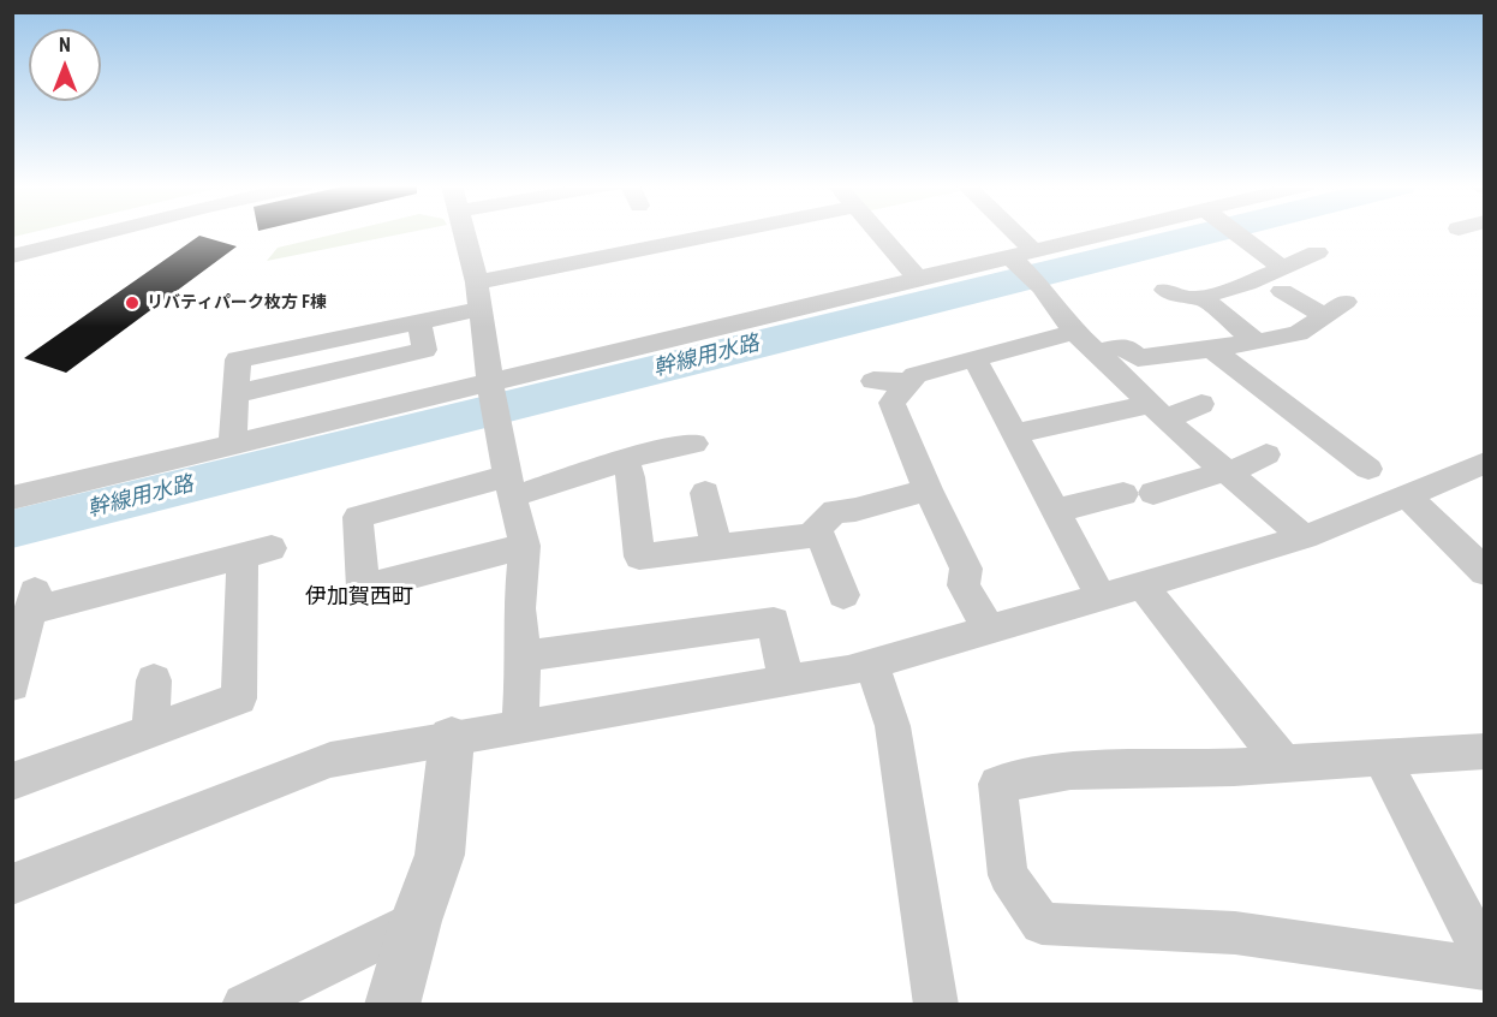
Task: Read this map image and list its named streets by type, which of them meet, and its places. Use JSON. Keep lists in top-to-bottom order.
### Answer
{
  "districts": ["伊加賀西町"],
  "water": ["幹線用水路"],
  "places": ["リバティパーク枚方 F棟"],
  "north": "top"
}
